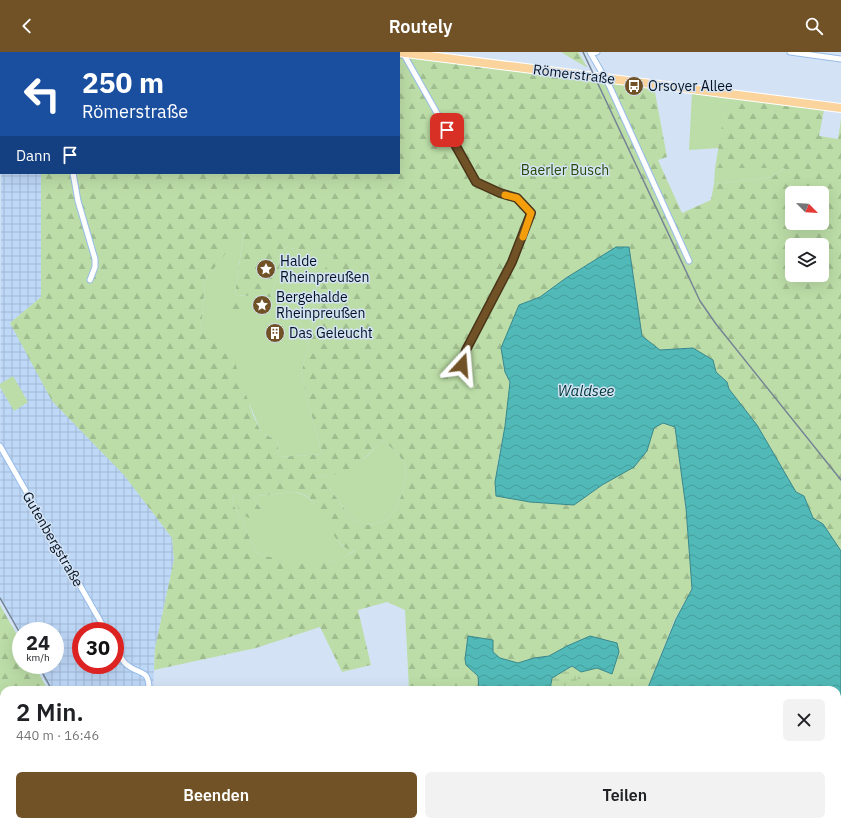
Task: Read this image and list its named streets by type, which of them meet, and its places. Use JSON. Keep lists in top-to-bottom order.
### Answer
{
  "streets": {
    "main road": ["Römerstraße"],
    "street": ["Gutenbergstraße"]
  },
  "water": ["Waldsee"],
  "parks": ["Baerler Busch"],
  "places": {
    "bus stop": ["Orsoyer Allee"],
    "place": ["Halde Rheinpreußen", "Bergehalde Rheinpreußen"],
    "building": ["Das Geleucht"]
  },
  "north": "bottom right",
  "page": {
    "header": "Routely",
    "turn": ["250 m", "Römerstraße"],
    "then": "Dann",
    "speed": "24 km/h",
    "limit": "30",
    "heading": ["2 Min.", "440 m · 16:46"],
    "buttons": ["Beenden", "Teilen"]
  }
}
